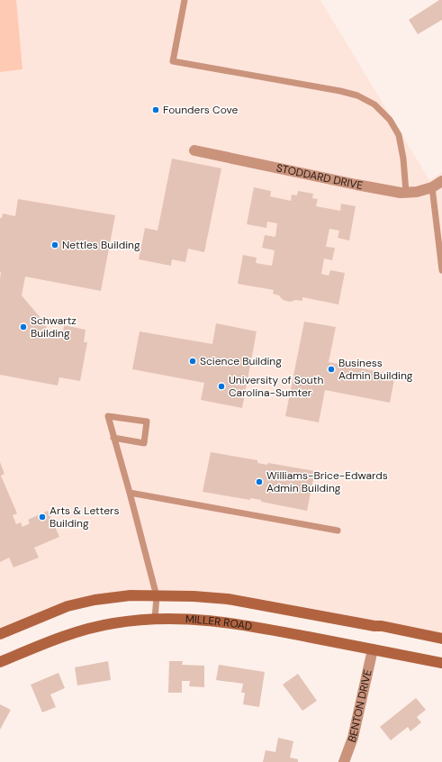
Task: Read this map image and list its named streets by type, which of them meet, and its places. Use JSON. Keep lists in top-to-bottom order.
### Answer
{
  "streets": {
    "street": ["STODDARD DRIVE", "MILLER ROAD", "BENTON DRIVE"]
  },
  "crossings": [
    ["MILLER ROAD", "BENTON DRIVE"]
  ],
  "places": [
    "Founders Cove",
    "Nettles Building",
    "Schwartz Building",
    "Science Building",
    "Business Admin Building",
    "University of South Carolina-Sumter",
    "Williams-Brice-Edwards Admin Building",
    "Arts & Letters Building"
  ]
}
